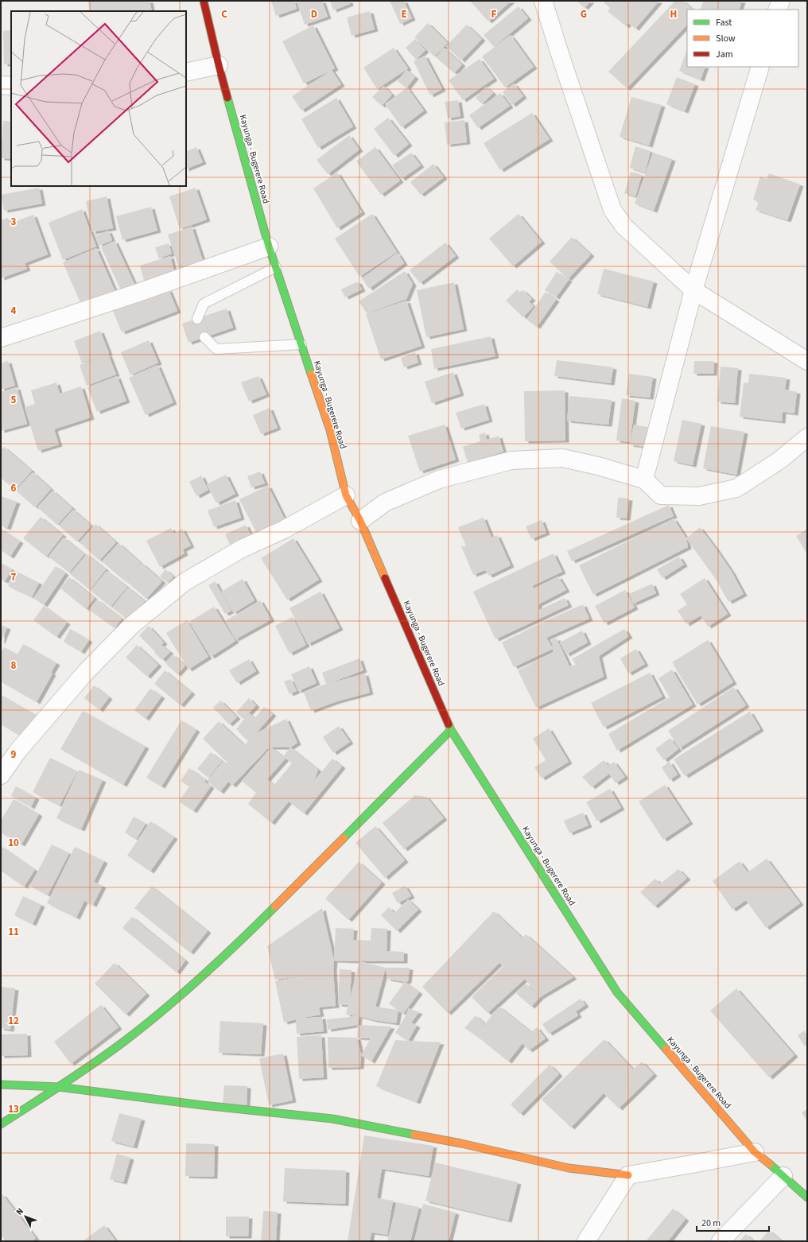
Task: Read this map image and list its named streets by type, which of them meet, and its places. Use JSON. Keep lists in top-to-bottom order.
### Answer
{
  "streets": {
    "main road": ["Kayunga - Bugerere Road"]
  },
  "legend": ["Fast", "Slow", "Jam"],
  "scale_bar": "20 m",
  "north": "top left",
  "grid": {
    "columns": [
      "C",
      "D",
      "E",
      "F",
      "G",
      "H"
    ],
    "rows": [
      "3",
      "4",
      "5",
      "6",
      "7",
      "8",
      "9",
      "10",
      "11",
      "12",
      "13"
    ]
  }
}
